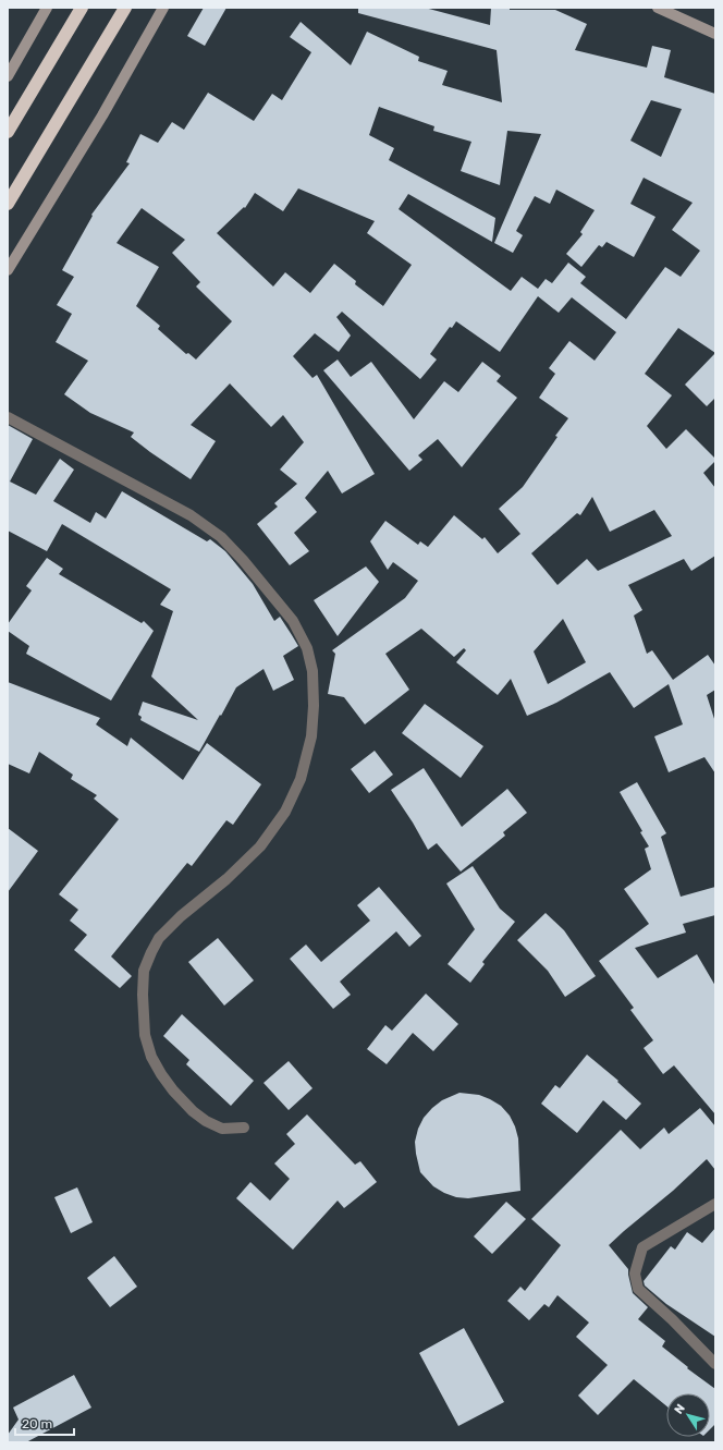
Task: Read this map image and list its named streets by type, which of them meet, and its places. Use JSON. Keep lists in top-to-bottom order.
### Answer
{
  "scale_bar": "20 m",
  "north": "top left"
}
